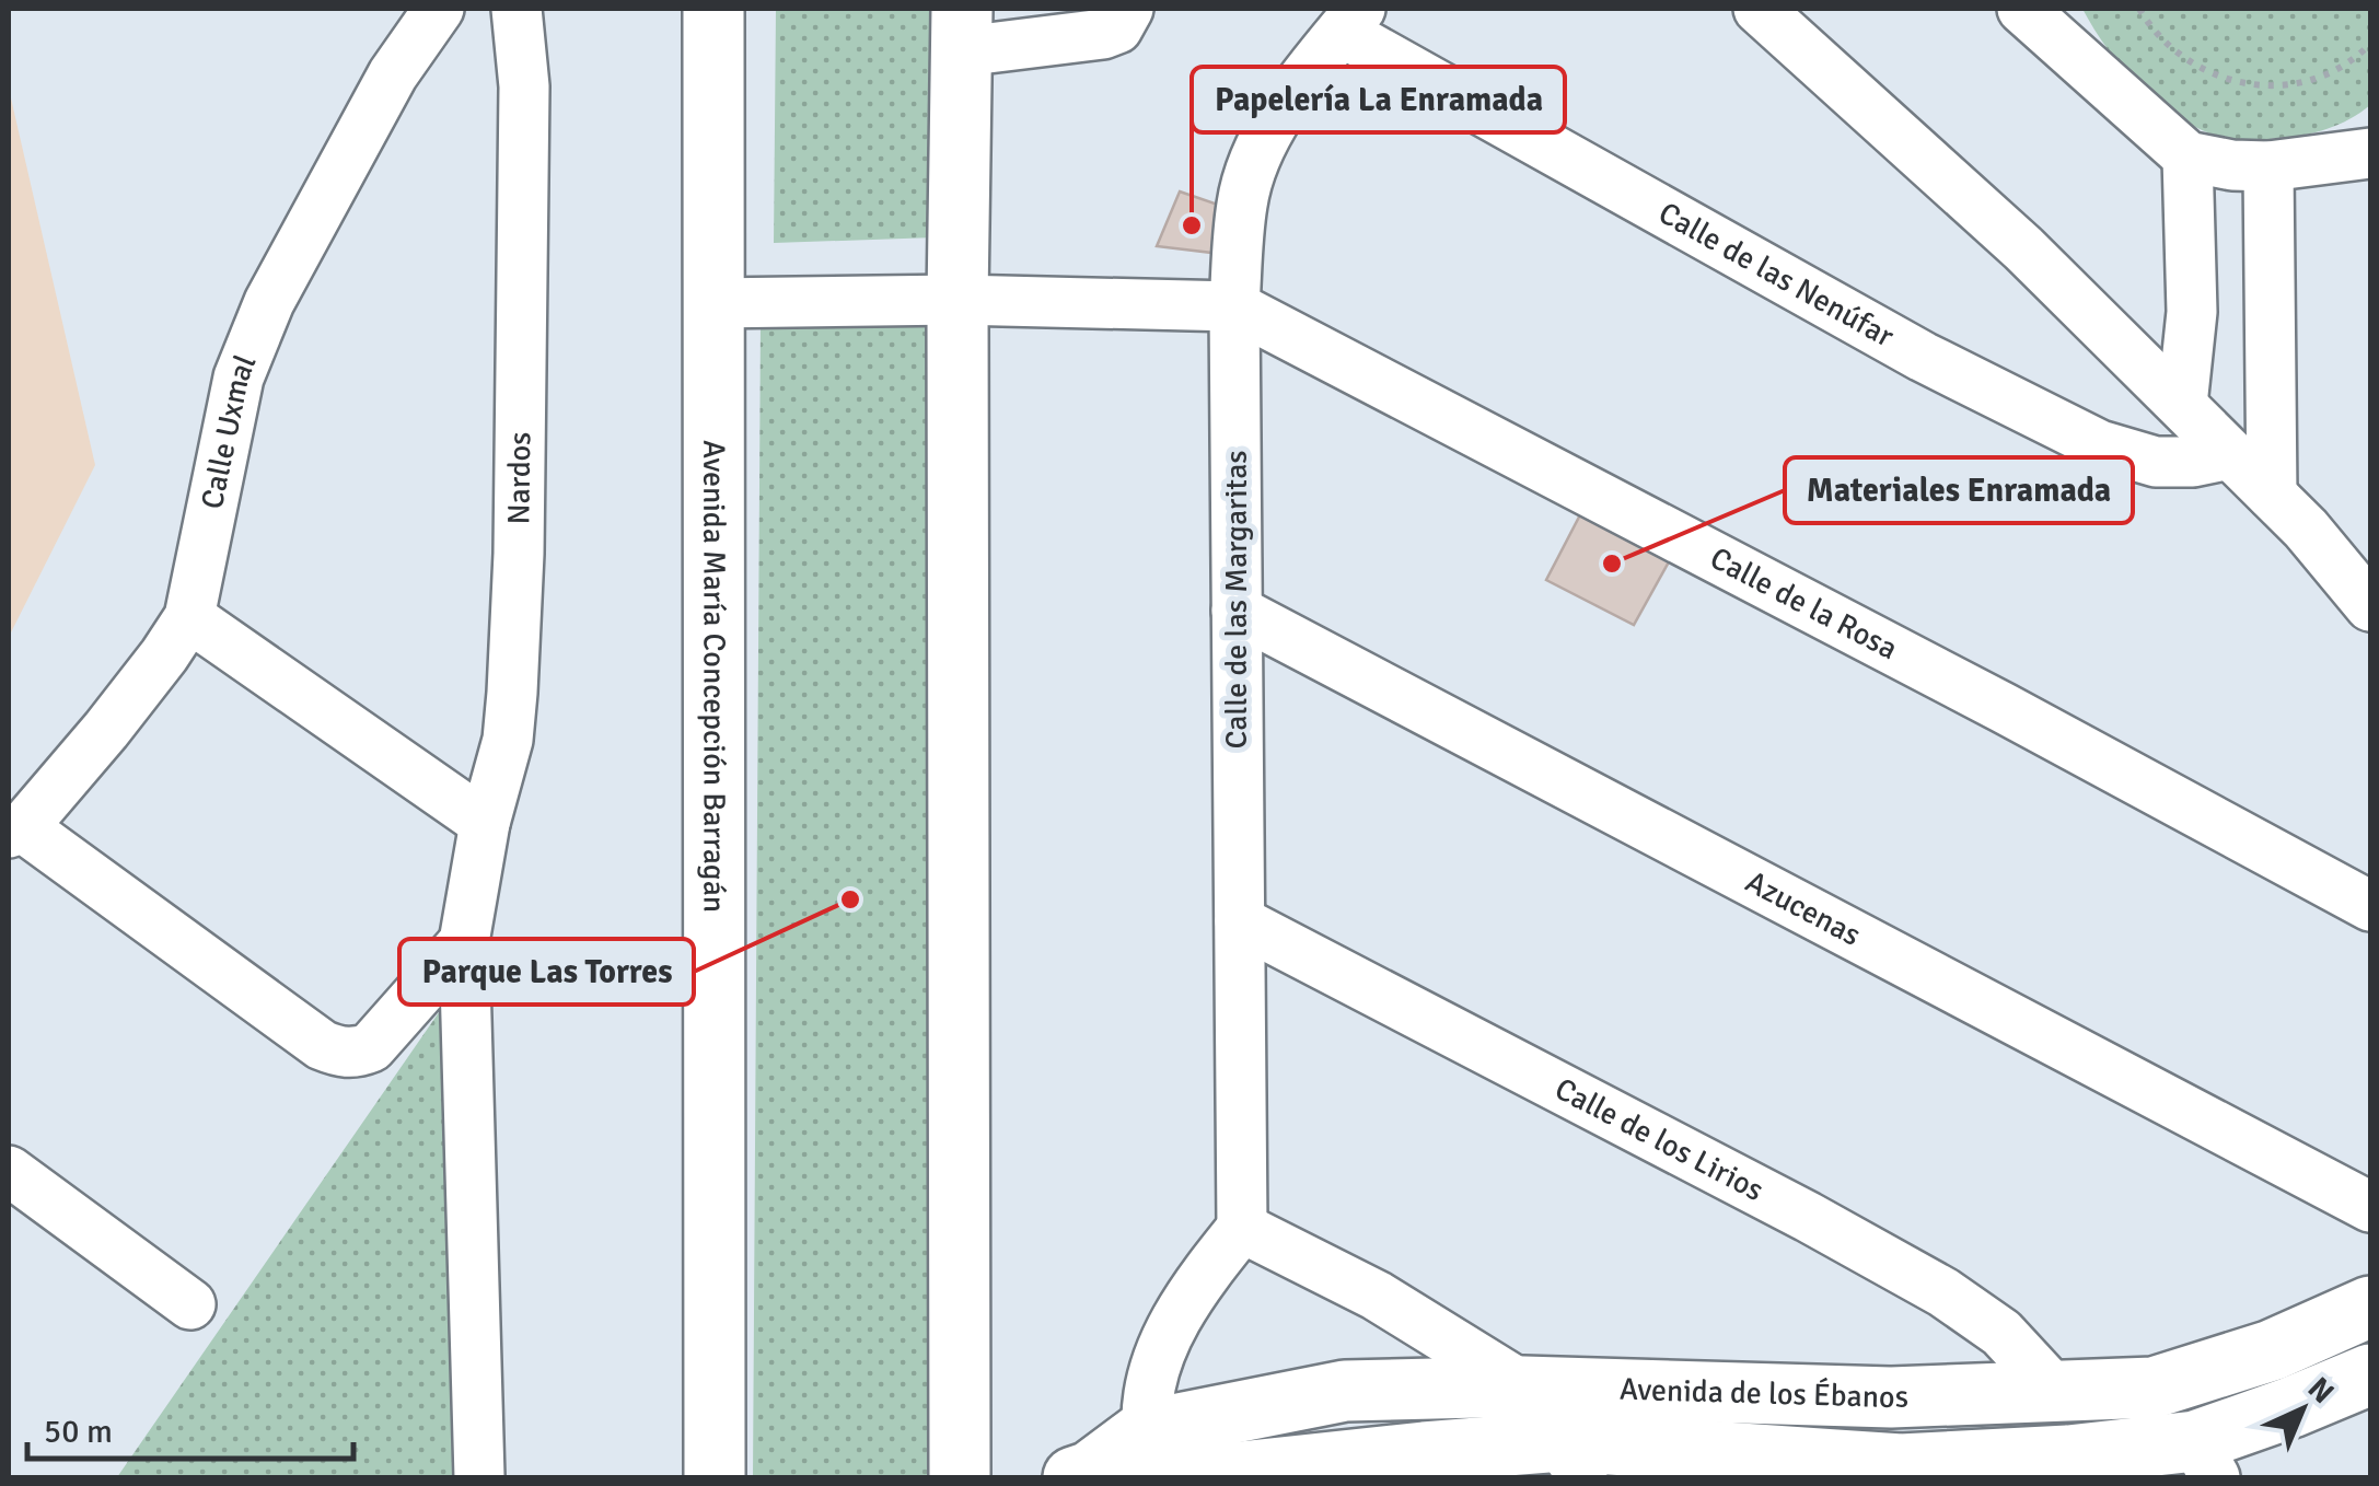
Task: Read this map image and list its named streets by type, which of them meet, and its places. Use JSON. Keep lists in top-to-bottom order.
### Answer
{
  "streets": {
    "street": [
      "Calle de las Nenúfar",
      "Calle Uxmal",
      "Nardos",
      "Calle de las Margaritas",
      "Calle de la Rosa",
      "Avenida María Concepción Barragán",
      "Azucenas",
      "Calle de los Lirios",
      "Avenida de los Ébanos"
    ]
  },
  "crossings": [
    ["Calle de las Nenúfar", "Calle de las Margaritas"],
    ["Calle de las Margaritas", "Calle de la Rosa"],
    ["Calle de las Margaritas", "Azucenas"],
    ["Calle de las Margaritas", "Calle de los Lirios"],
    ["Calle de los Lirios", "Avenida de los Ébanos"]
  ],
  "places": ["Papelería La Enramada", "Materiales Enramada", "Parque Las Torres"],
  "scale_bar": "50 m",
  "north": "top right"
}
